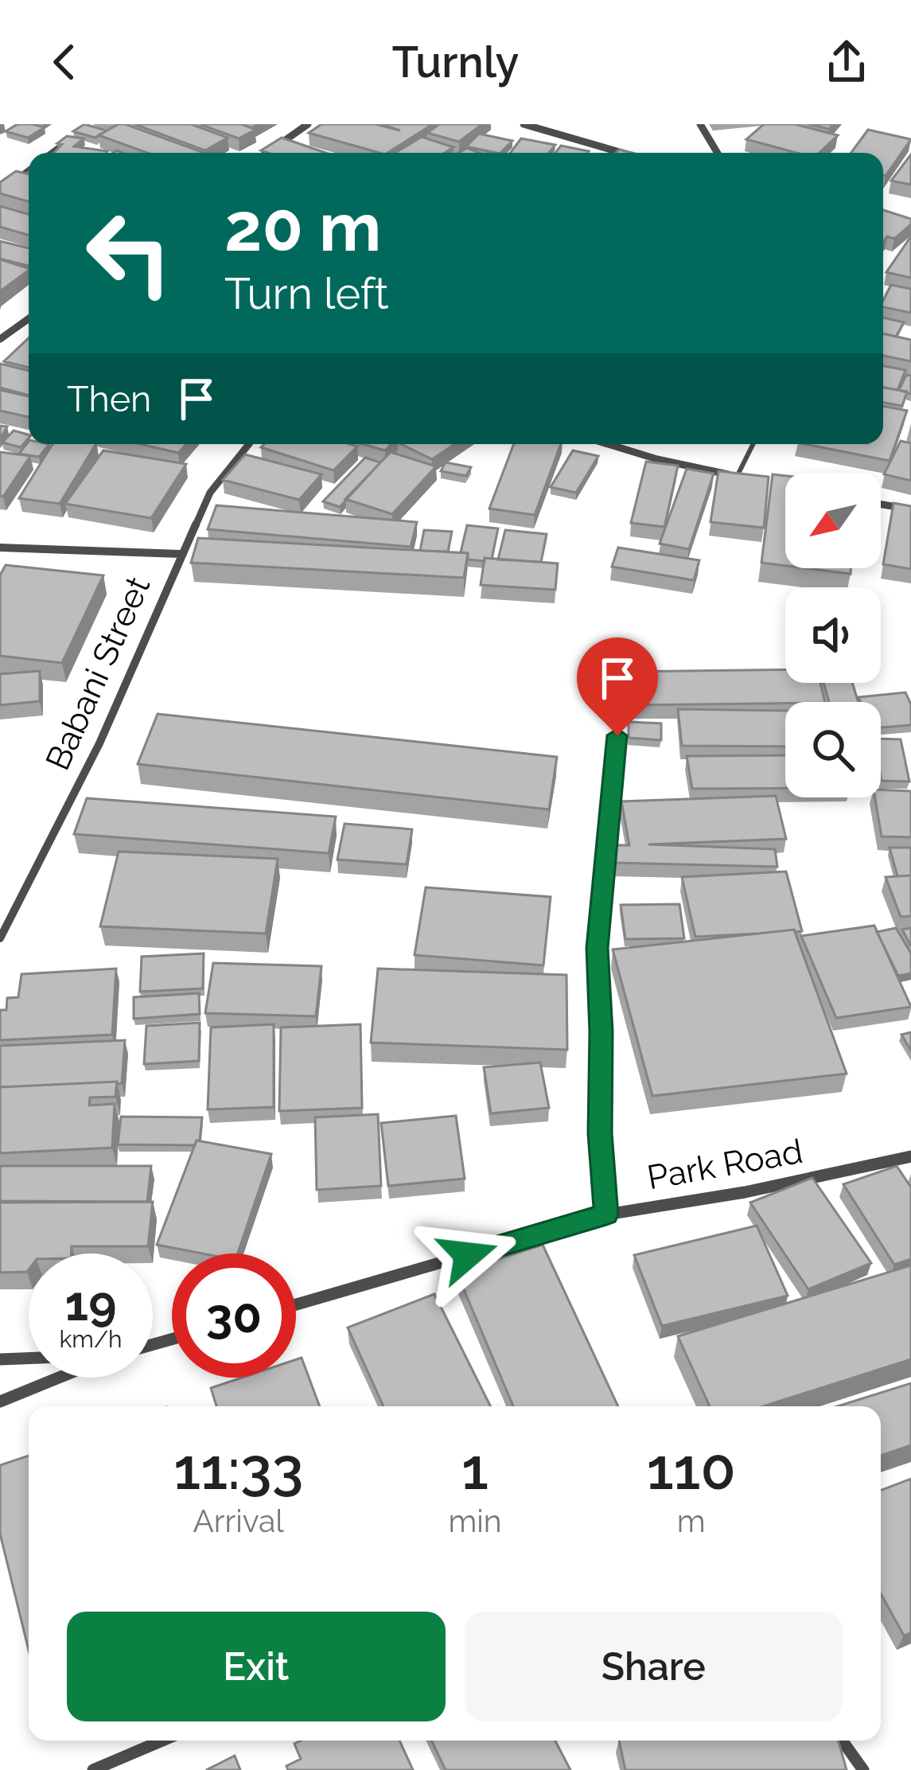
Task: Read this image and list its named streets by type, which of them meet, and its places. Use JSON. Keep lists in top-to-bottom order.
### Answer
{
  "streets": {
    "street": ["Babani Street", "Park Road"]
  },
  "north": "bottom left",
  "page": {
    "header": "Turnly",
    "turn": ["20 m", "Turn left"],
    "then": "Then",
    "speed": "19 km/h",
    "limit": "30",
    "eta": [
      "11:33",
      "Arrival",
      "1",
      "min",
      "110",
      "m"
    ],
    "buttons": ["Exit", "Share"]
  }
}
